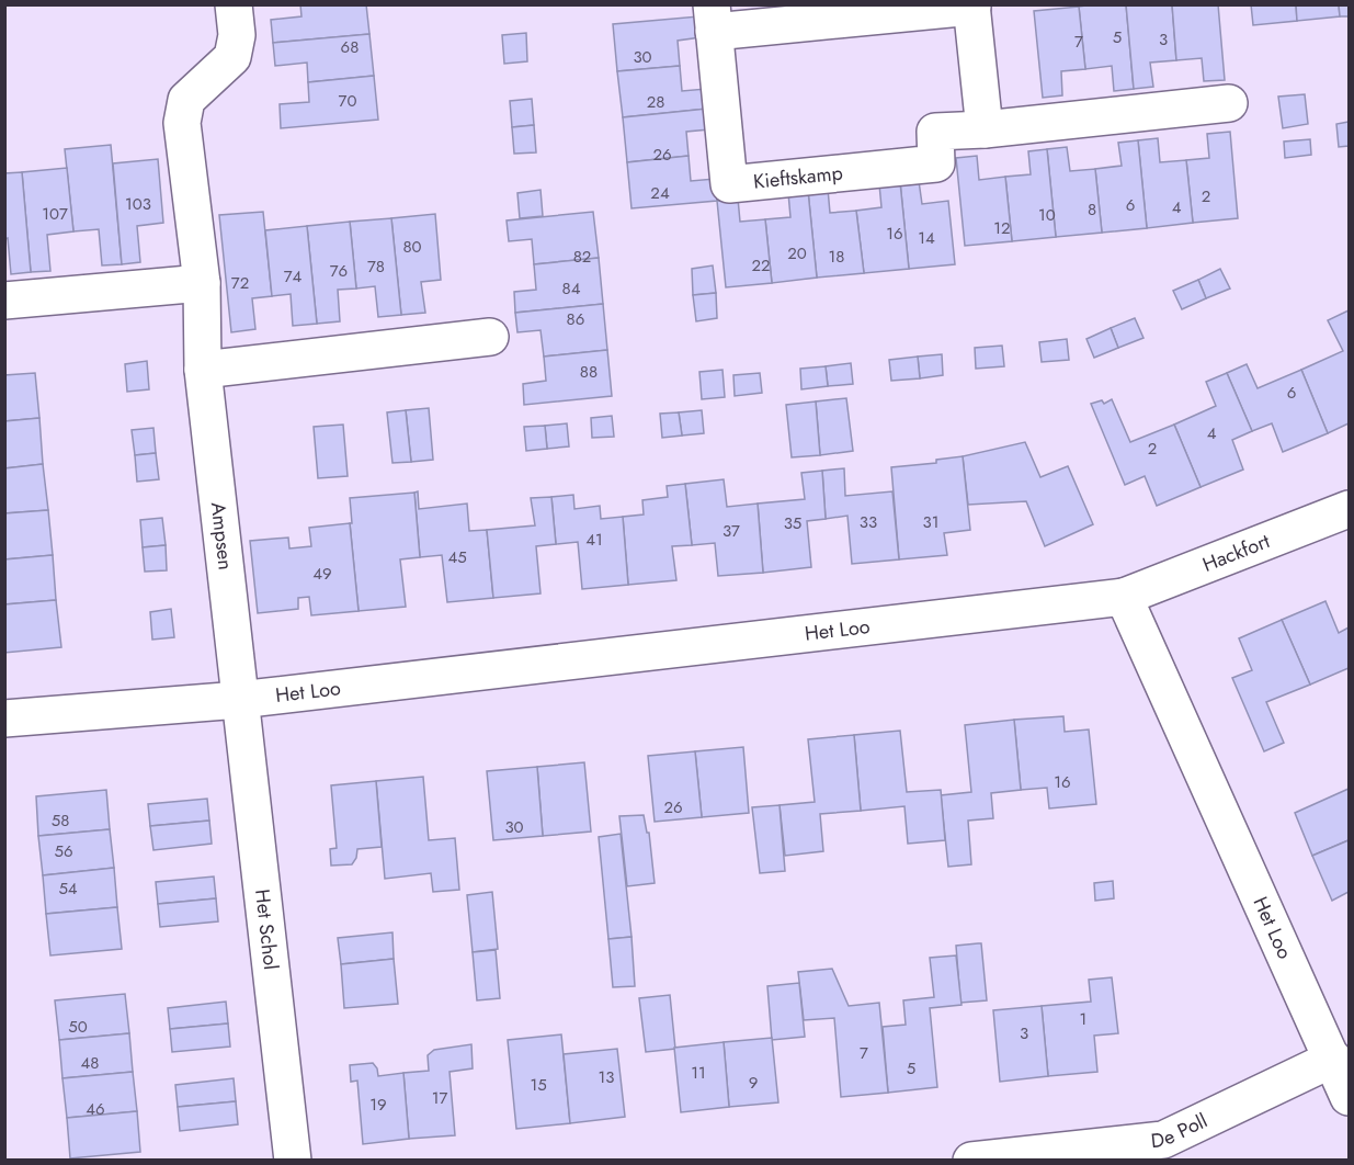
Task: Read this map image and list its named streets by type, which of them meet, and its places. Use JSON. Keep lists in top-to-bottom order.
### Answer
{
  "streets": {
    "street": [
      "Kieftskamp",
      "Ampsen",
      "Hackfort",
      "Het Loo",
      "Het Schol",
      "De Poll"
    ]
  },
  "crossings": [
    ["Ampsen", "Het Loo"],
    ["Ampsen", "Het Schol"],
    ["Hackfort", "Het Loo"],
    ["Het Loo", "Het Schol"],
    ["Het Loo", "De Poll"]
  ],
  "house_numbers": [
    "5",
    "3",
    "7",
    "68",
    "30",
    "70",
    "28",
    "26",
    "24",
    "2",
    "103",
    "6",
    "4",
    "8",
    "107",
    "10",
    "12",
    "16",
    "14",
    "80",
    "20",
    "82",
    "18",
    "22",
    "78",
    "76",
    "74",
    "72",
    "84",
    "86",
    "88",
    "6",
    "4",
    "2",
    "33",
    "31",
    "35",
    "37",
    "41",
    "45",
    "49",
    "16",
    "26",
    "58",
    "30",
    "56",
    "54",
    "1",
    "50",
    "3",
    "7",
    "48",
    "5",
    "11",
    "13",
    "9",
    "15",
    "17",
    "19",
    "46"
  ]
}
